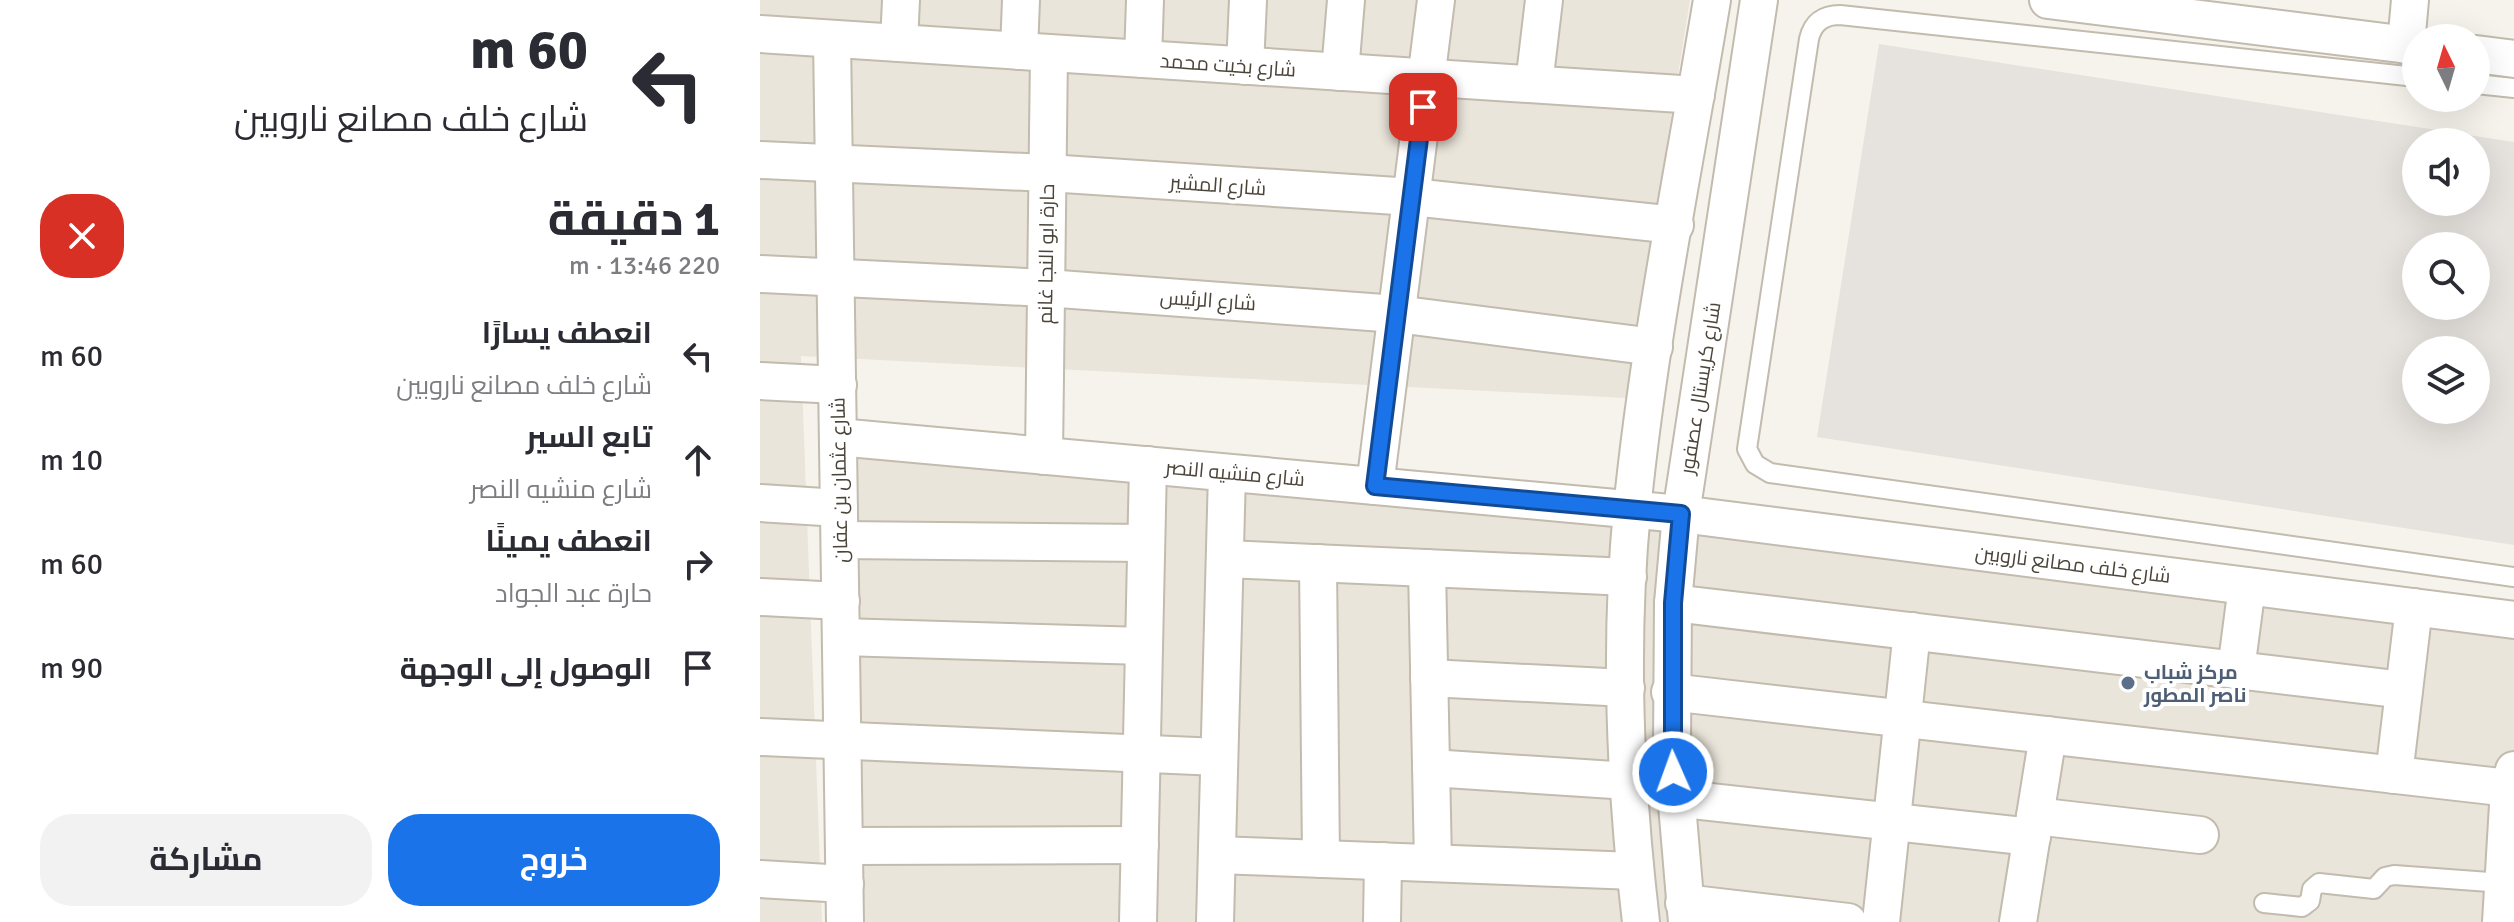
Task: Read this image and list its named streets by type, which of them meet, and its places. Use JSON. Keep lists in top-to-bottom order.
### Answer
{
  "streets": {
    "street": [
      "شارع بخيت محمد",
      "شارع المشير",
      "حارة ابو النجا غانم",
      "شارع الرئيس",
      "شارع كريستال عصفور",
      "شارع منشيه النصر",
      "شارع عثمان بن عفان",
      "شارع خلف مصانع ناروبين"
    ]
  },
  "crossings": [
    ["شارع بخيت محمد", "حارة ابو النجا غانم"],
    ["شارع بخيت محمد", "شارع عثمان بن عفان"],
    ["شارع المشير", "حارة ابو النجا غانم"],
    ["شارع المشير", "شارع عثمان بن عفان"],
    ["حارة ابو النجا غانم", "شارع الرئيس"],
    ["حارة ابو النجا غانم", "شارع منشيه النصر"],
    ["شارع الرئيس", "شارع عثمان بن عفان"],
    ["شارع كريستال عصفور", "شارع خلف مصانع ناروبين"],
    ["شارع منشيه النصر", "شارع عثمان بن عفان"],
    ["شارع منشيه النصر", "شارع خلف مصانع ناروبين"]
  ],
  "places": ["مركز شباب ناصر المطور"],
  "north": "top",
  "page": {
    "turn": ["60 m", "شارع خلف مصانع ناروبين"],
    "heading": ["1 دقيقة", "220 m · 13:46"],
    "list": [
      {
        "name": "انعطف يسارًا",
        "note": "شارع خلف مصانع ناروبين",
        "value": "60 m"
      },
      {
        "name": "تابع السير",
        "note": "شارع منشيه النصر",
        "value": "10 m"
      },
      {
        "name": "انعطف يمينًا",
        "note": "حارة عبد الجواد",
        "value": "60 m"
      },
      {
        "name": "الوصول إلى الوجهة",
        "value": "90 m"
      }
    ],
    "buttons": ["خروج", "مشاركة"]
  }
}
